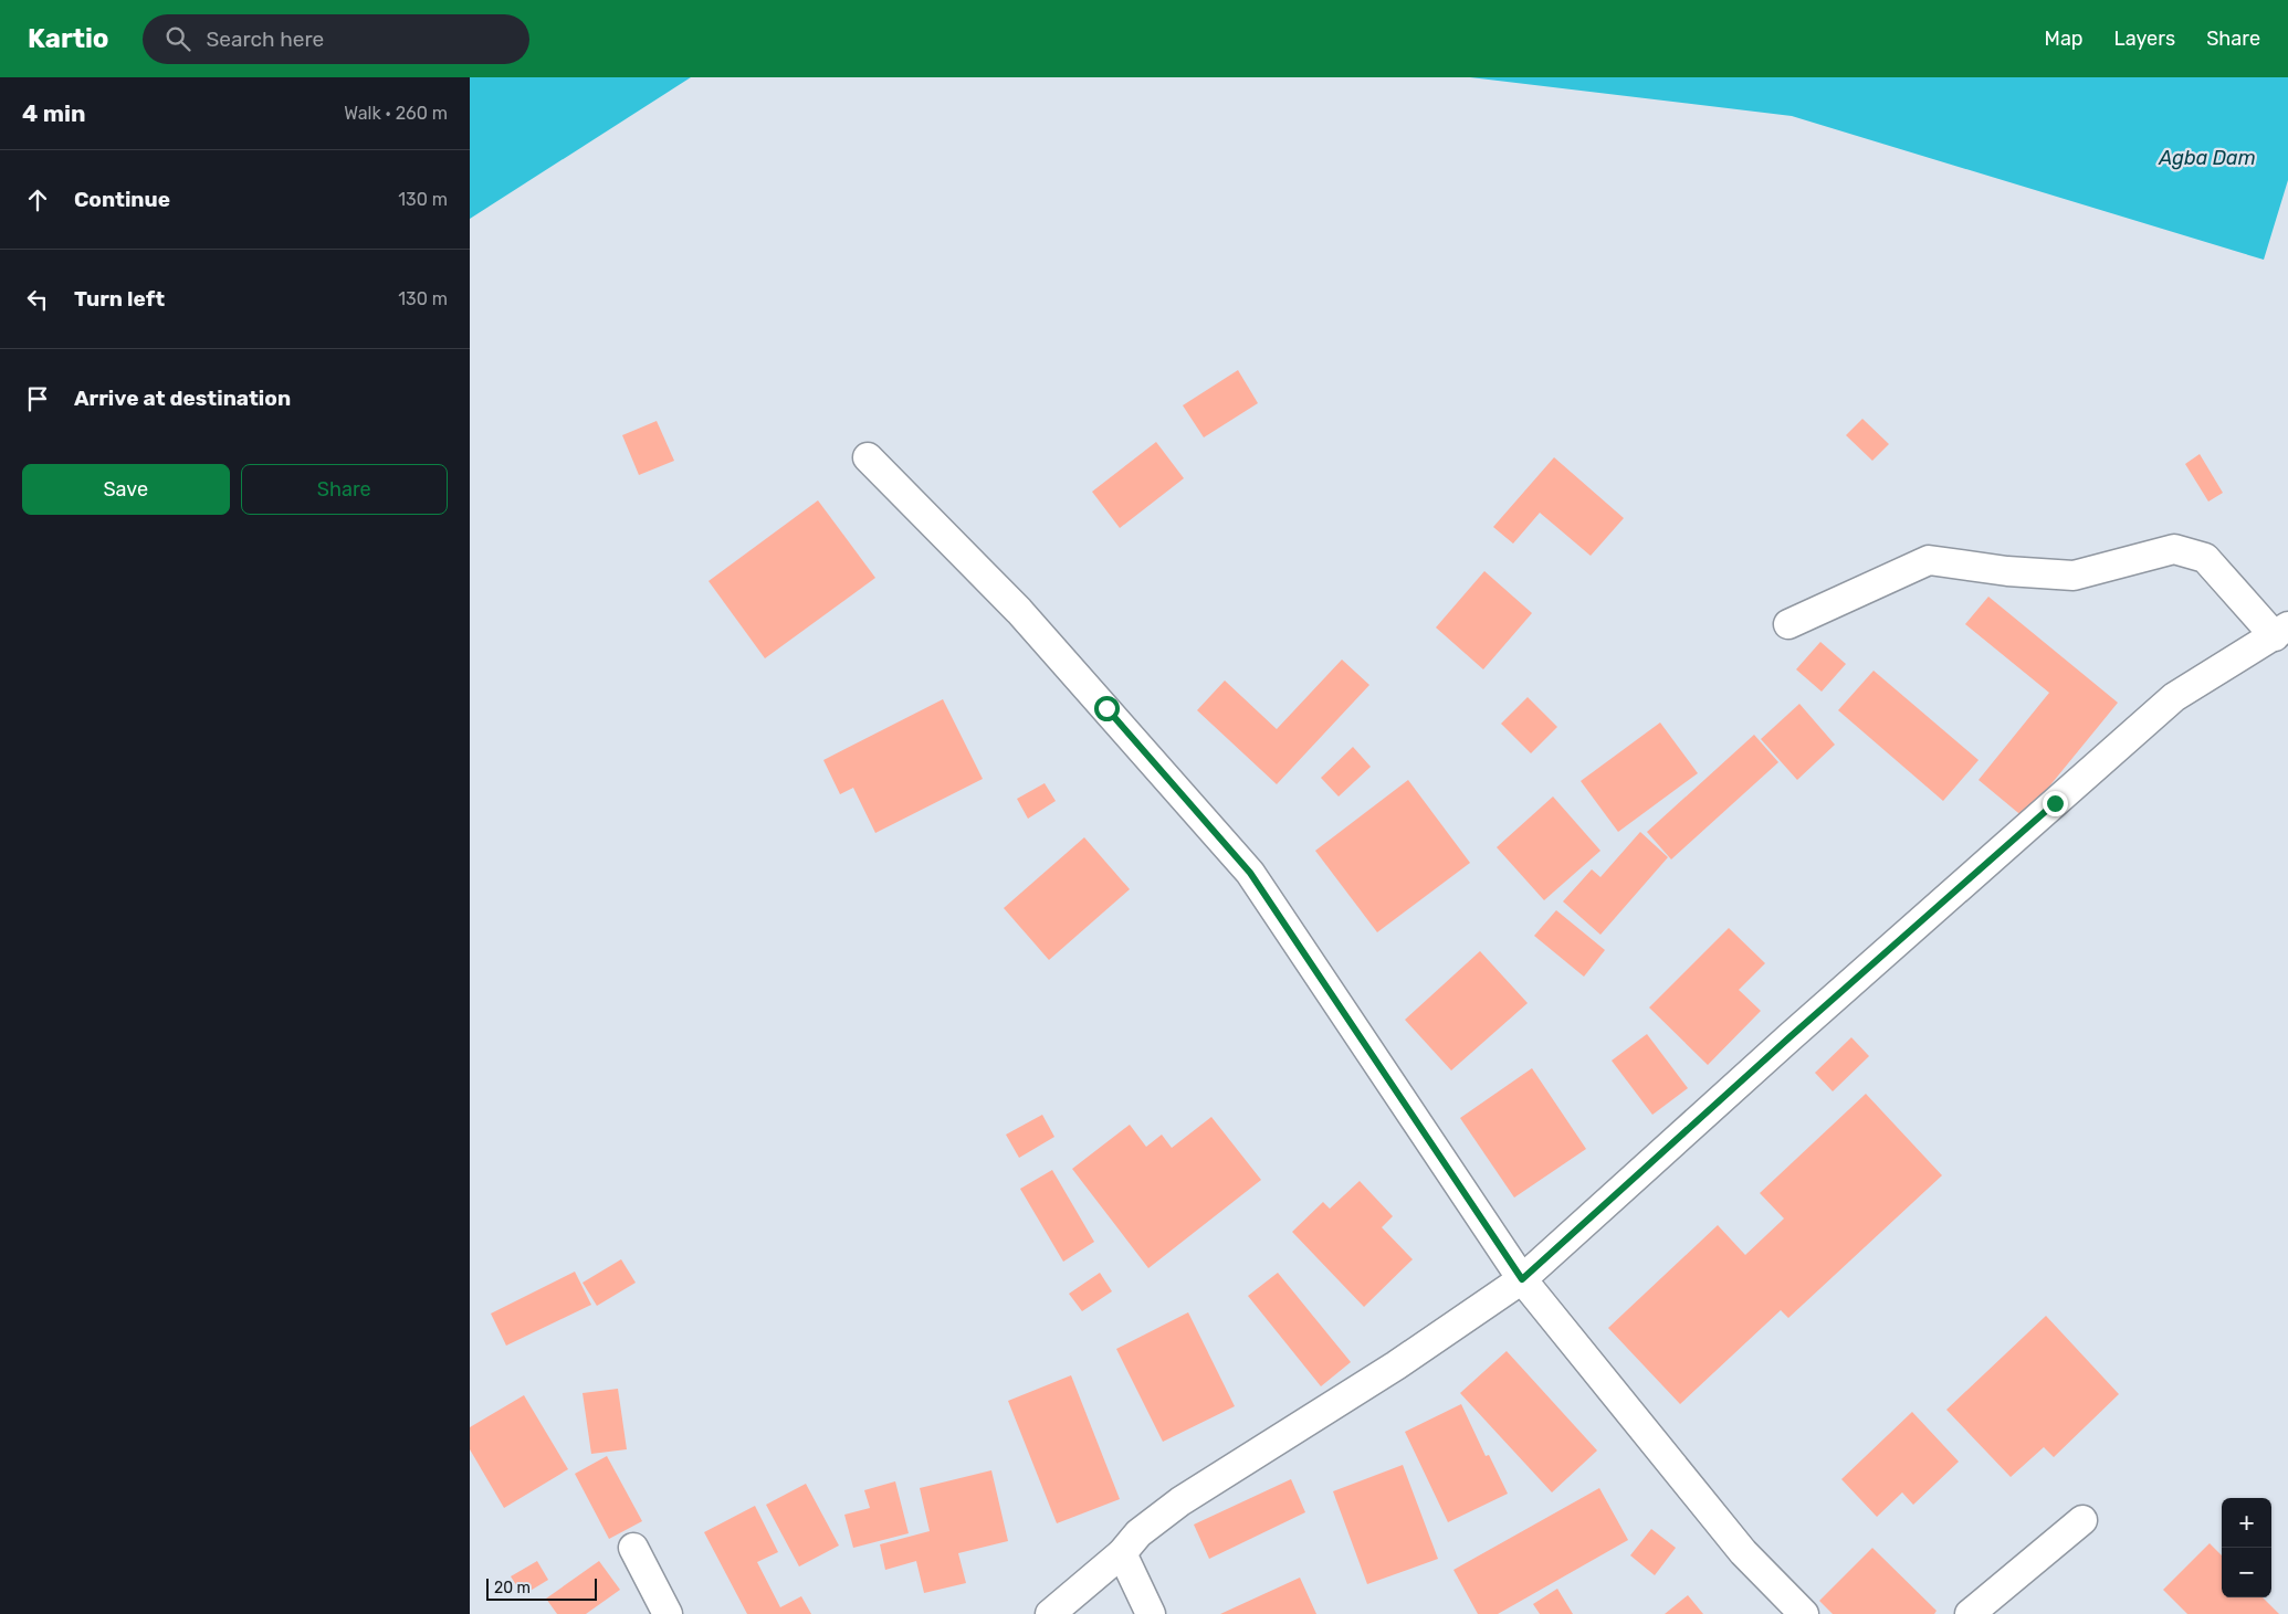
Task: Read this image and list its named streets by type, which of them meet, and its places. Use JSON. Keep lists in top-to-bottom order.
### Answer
{
  "water": ["Agba Dam"],
  "scale_bar": "20 m",
  "page": {
    "header": "Kartio",
    "search": "Search here",
    "nav": ["Map", "Layers", "Share"],
    "heading": ["4 min", "Walk · 260 m"],
    "list": [
      ["Continue", "130 m"],
      ["Turn left", "130 m"],
      "Arrive at destination"
    ],
    "buttons": ["Save", "Share"],
    "map_buttons": ["+", "−"],
    "scale": "20 m"
  }
}
